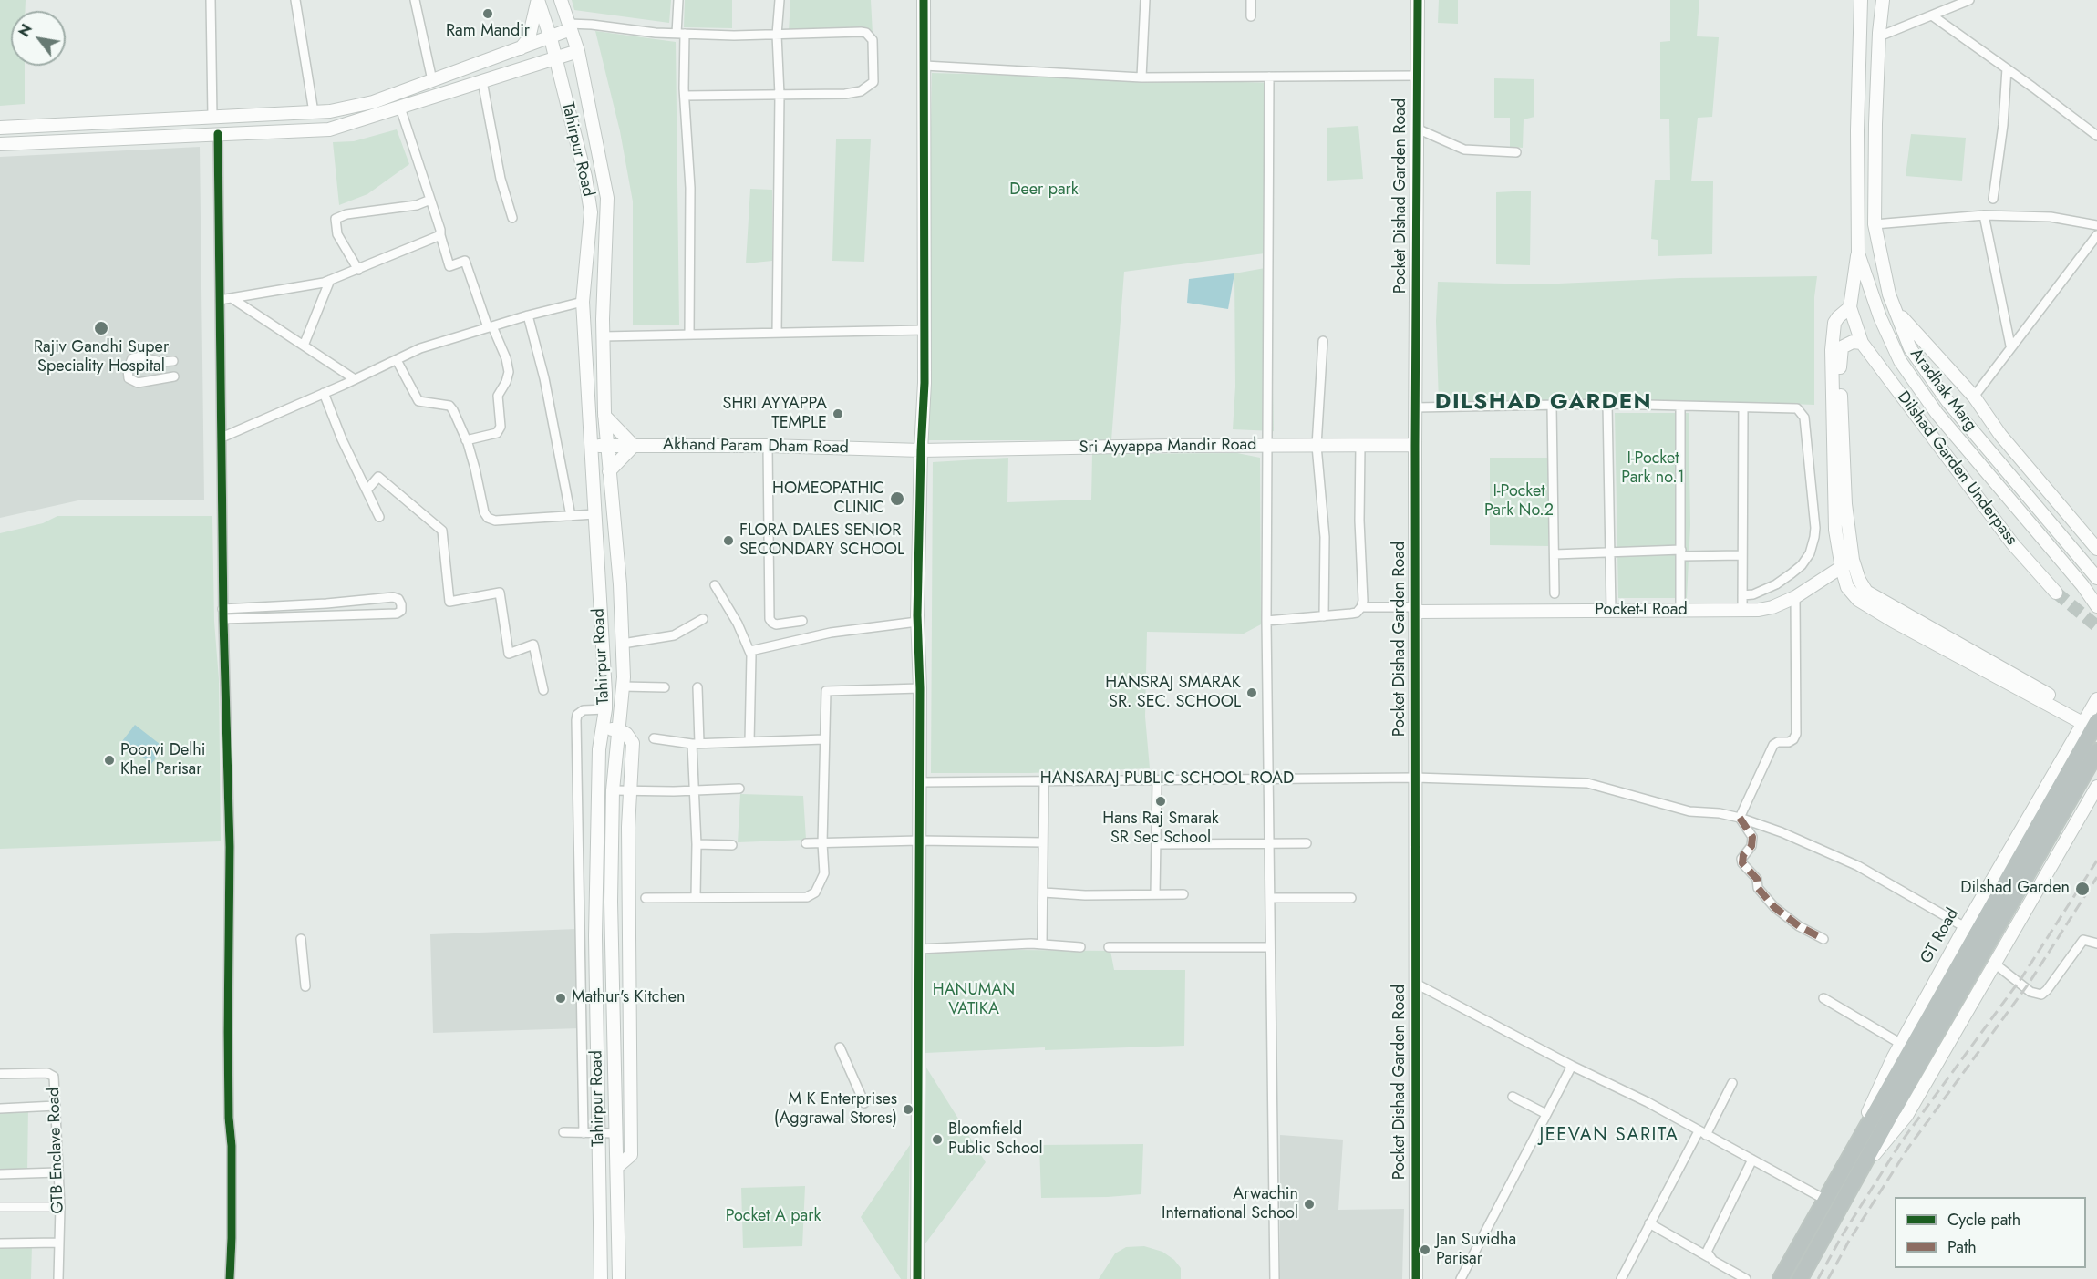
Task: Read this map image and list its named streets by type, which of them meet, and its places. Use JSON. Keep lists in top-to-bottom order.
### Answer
{
  "streets": {
    "highway": ["GT Road"],
    "main road": [
      "Tahirpur Road",
      "Pocket Dishad Garden Road",
      "Aradhak Marg",
      "Akhand Param Dham Road",
      "Sri Ayyappa Mandir Road",
      "Dilshad Garden Underpass",
      "Pocket-I Road"
    ],
    "street": ["HANSARAJ PUBLIC SCHOOL ROAD", "GTB Enclave Road"]
  },
  "crossings": [
    ["Tahirpur Road", "Akhand Param Dham Road"],
    ["Pocket Dishad Garden Road", "Sri Ayyappa Mandir Road"],
    ["Pocket Dishad Garden Road", "Pocket-I Road"],
    ["Pocket Dishad Garden Road", "HANSARAJ PUBLIC SCHOOL ROAD"],
    ["Aradhak Marg", "Dilshad Garden Underpass"],
    ["Akhand Param Dham Road", "Sri Ayyappa Mandir Road"],
    ["HANSARAJ PUBLIC SCHOOL ROAD", "GT Road"]
  ],
  "districts": ["DILSHAD GARDEN", "JEEVAN SARITA"],
  "parks": [
    "Deer park",
    "I-Pocket Park no.1",
    "I-Pocket Park No.2",
    "HANUMAN VATIKA",
    "Pocket A park"
  ],
  "places": [
    "Ram Mandir",
    "Rajiv Gandhi Super Speciality Hospital",
    "SHRI AYYAPPA TEMPLE",
    "HOMEOPATHIC CLINIC",
    "FLORA DALES SENIOR SECONDARY SCHOOL",
    "HANSRAJ SMARAK SR. SEC. SCHOOL",
    "Poorvi Delhi Khel Parisar",
    "Hans Raj Smarak SR Sec School",
    "Dilshad Garden",
    "Mathur's Kitchen",
    "M K Enterprises (Aggrawal Stores)",
    "Bloomfield Public School",
    "Arwachin International School",
    "Jan Suvidha Parisar"
  ],
  "legend": ["Cycle path", "Path"],
  "north": "top left"
}
